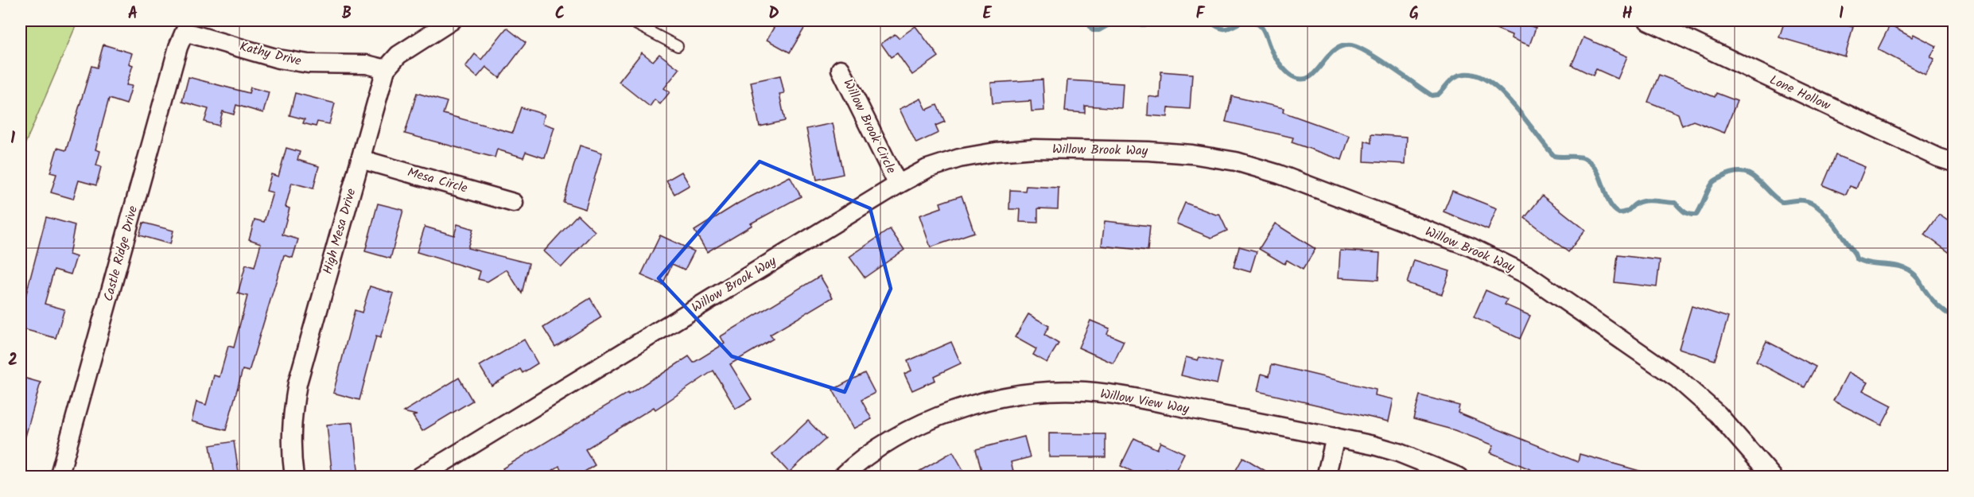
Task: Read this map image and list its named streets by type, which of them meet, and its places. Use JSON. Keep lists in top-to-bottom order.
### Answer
{
  "streets": {
    "street": [
      "Kathy Drive",
      "Lone Hollow",
      "Willow Brook Circle",
      "Willow Brook Way",
      "Mesa Circle",
      "High Mesa Drive",
      "Castle Ridge Drive",
      "Willow View Way"
    ]
  },
  "crossings": [
    ["Kathy Drive", "High Mesa Drive"],
    ["Kathy Drive", "Castle Ridge Drive"],
    ["Willow Brook Circle", "Willow Brook Way"],
    ["Mesa Circle", "High Mesa Drive"]
  ],
  "grid": {
    "columns": [
      "A",
      "B",
      "C",
      "D",
      "E",
      "F",
      "G",
      "H",
      "I"
    ],
    "rows": ["1", "2"]
  }
}
